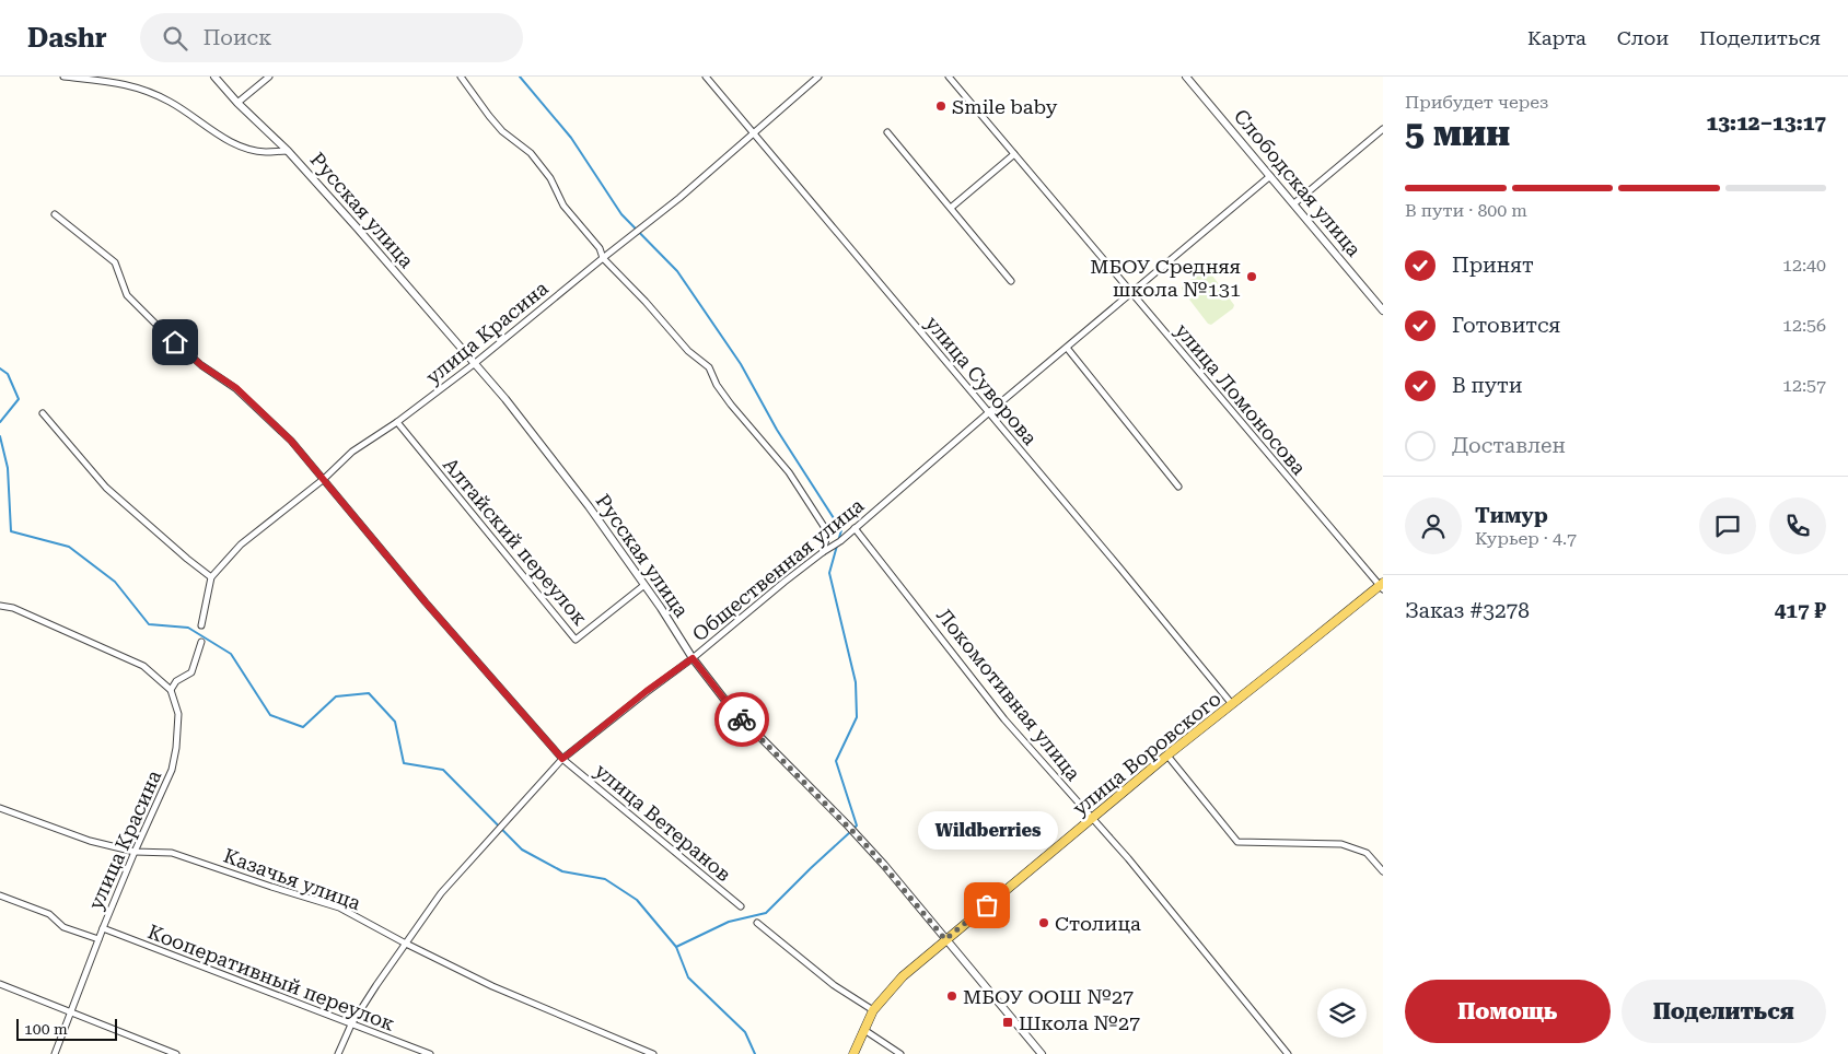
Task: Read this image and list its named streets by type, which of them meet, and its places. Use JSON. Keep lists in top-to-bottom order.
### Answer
{
  "streets": {
    "main road": ["улица Воровского"],
    "street": [
      "Слободская улица",
      "Русская улица",
      "улица Красина",
      "улица Суворова",
      "улица Ломоносова",
      "Алтайский переулок",
      "Общественная улица",
      "Локомотивная улица",
      "улица Ветеранов",
      "Казачья улица",
      "Кооперативный переулок"
    ]
  },
  "crossings": [
    ["Слободская улица", "Общественная улица"],
    ["Русская улица", "улица Красина"],
    ["Русская улица", "Алтайский переулок"],
    ["Русская улица", "Общественная улица"],
    ["Русская улица", "улица Воровского"],
    ["улица Красина", "улица Суворова"],
    ["улица Красина", "Алтайский переулок"],
    ["улица Красина", "улица Ветеранов"],
    ["улица Красина", "Казачья улица"],
    ["улица Красина", "Кооперативный переулок"],
    ["улица Суворова", "Общественная улица"],
    ["улица Суворова", "улица Воровского"],
    ["улица Ломоносова", "Общественная улица"],
    ["улица Ломоносова", "улица Воровского"],
    ["Общественная улица", "Локомотивная улица"],
    ["Общественная улица", "улица Ветеранов"],
    ["Общественная улица", "Казачья улица"],
    ["Общественная улица", "Кооперативный переулок"],
    ["Локомотивная улица", "улица Воровского"]
  ],
  "places": {
    "other": [
      "Smile baby",
      "МБОУ Средняя школа №131",
      "Wildberries",
      "Столица",
      "МБОУ ООШ №27"
    ],
    "transit": ["Школа №27"]
  },
  "scale_bar": "100 m",
  "page": {
    "header": "Dashr",
    "search": "Поиск",
    "nav": ["Карта", "Слои", "Поделиться"],
    "heading": ["5 мин", "Прибудет через", "13:12–13:17"],
    "panel": [
      "Тимур",
      "Курьер · 4.7",
      "Заказ #3278",
      "417 ₽"
    ],
    "bar": "В пути · 800 m",
    "list": [
      ["Принят", "12:40"],
      ["Готовится", "12:56"],
      ["В пути", "12:57"],
      "Доставлен"
    ],
    "bubble": "Wildberries",
    "buttons": ["Помощь", "Поделиться"],
    "scale": "100 m"
  }
}
